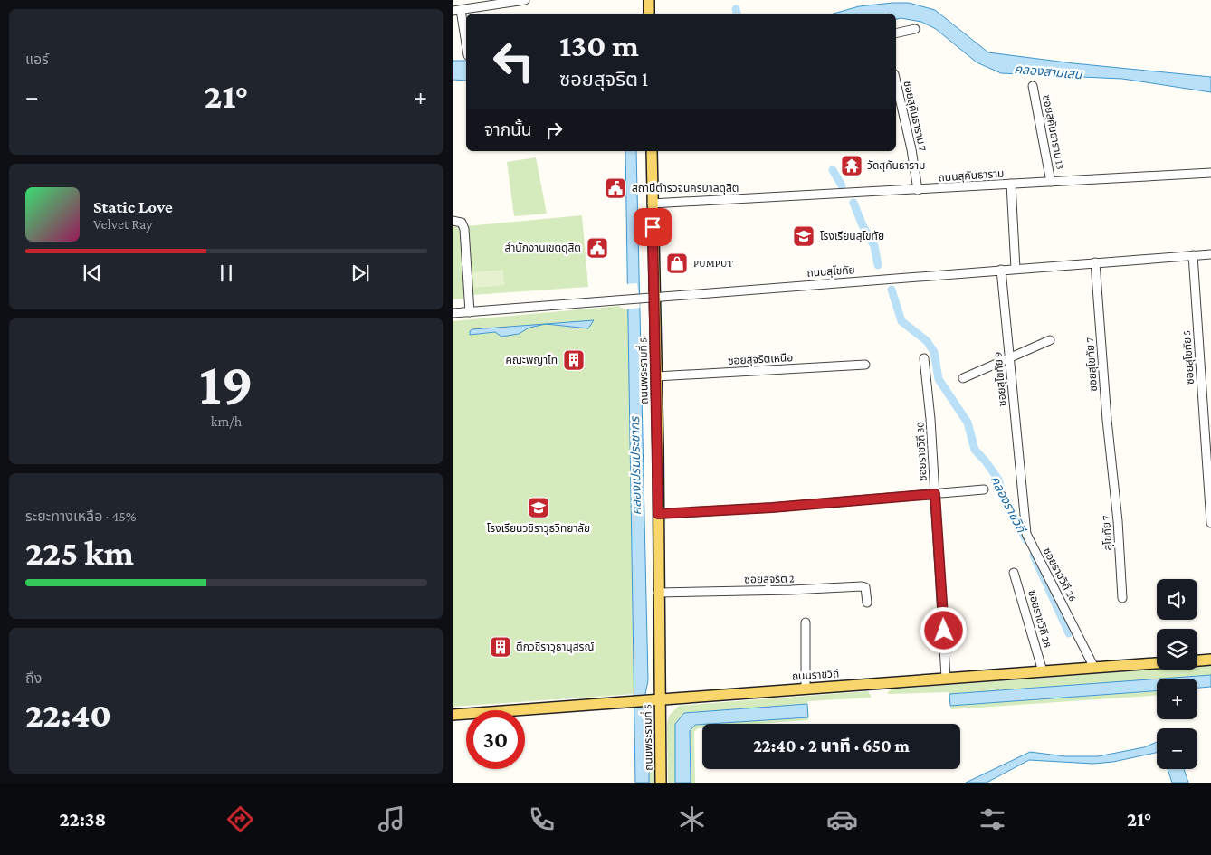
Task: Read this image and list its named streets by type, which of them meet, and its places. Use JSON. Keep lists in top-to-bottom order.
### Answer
{
  "streets": {
    "main road": ["ถนนพระรามที่ 5", "ถนนราชวิถี"],
    "street": [
      "ซอยสุคันธาราม 7",
      "ซอยสุคันธาราม 13",
      "ถนนสุคันธาราม",
      "ถนนสุโขทัย",
      "ซอยสุโขทัย 5",
      "ซอยสุจริตเหนือ",
      "ซอยสุโขทัย 7",
      "ซอยสุโขทัย 9",
      "ซอยราชวิถี 30",
      "สุโขทัย 7",
      "ซอยราชวิถี 26",
      "ซอยสุจริต 2",
      "ซอยราชวิถี 28"
    ]
  },
  "crossings": [
    ["ซอยสุคันธาราม 7", "ถนนสุคันธาราม"],
    ["ซอยสุคันธาราม 13", "ถนนสุคันธาราม"],
    ["ถนนสุคันธาราม", "ถนนพระรามที่ 5"],
    ["ถนนสุโขทัย", "ซอยสุโขทัย 5"],
    ["ถนนสุโขทัย", "ซอยสุโขทัย 7"],
    ["ถนนสุโขทัย", "ถนนพระรามที่ 5"],
    ["ถนนสุโขทัย", "ซอยสุโขทัย 9"],
    ["ซอยสุจริตเหนือ", "ถนนพระรามที่ 5"],
    ["ซอยสุโขทัย 7", "สุโขทัย 7"],
    ["ถนนพระรามที่ 5", "ซอยสุจริต 2"],
    ["ถนนพระรามที่ 5", "ถนนราชวิถี"],
    ["ซอยสุโขทัย 9", "ซอยราชวิถี 26"],
    ["ซอยราชวิถี 30", "ถนนราชวิถี"],
    ["ซอยราชวิถี 26", "ถนนราชวิถี"],
    ["ซอยราชวิถี 28", "ถนนราชวิถี"]
  ],
  "water": ["คลองสามเสน", "คลองเปรมประชากร", "คลองราชวิถี"],
  "places": {
    "temple": ["วัดสุคันธาราม"],
    "public building": ["สถานีตำรวจนครบาลดุสิต", "สำนักงานเขตดุสิต"],
    "school or university": ["โรงเรียนสุโขทัย", "โรงเรียนวชิราวุธวิทยาลัย"],
    "shop": ["PUMPUT"],
    "building": ["คณะพญาไท", "ตึกวชิราวุธานุสรณ์"]
  },
  "page": {
    "tile": [
      "แอร์",
      ["19", "km/h"],
      ["ระยะทางเหลือ · 45%", "225 km"],
      ["ถึง", "22:40"]
    ],
    "turn": ["130 m", "ซอยสุจริต 1"],
    "heat": ["−", "21°", "+"],
    "then": "จากนั้น",
    "song": ["Static Love", "Velvet Ray"],
    "map_buttons": ["+", "−"],
    "limit": "30",
    "trip": "22:40 · 2 นาที · 650 m",
    "tabs": ["22:38", "21°"]
  }
}
